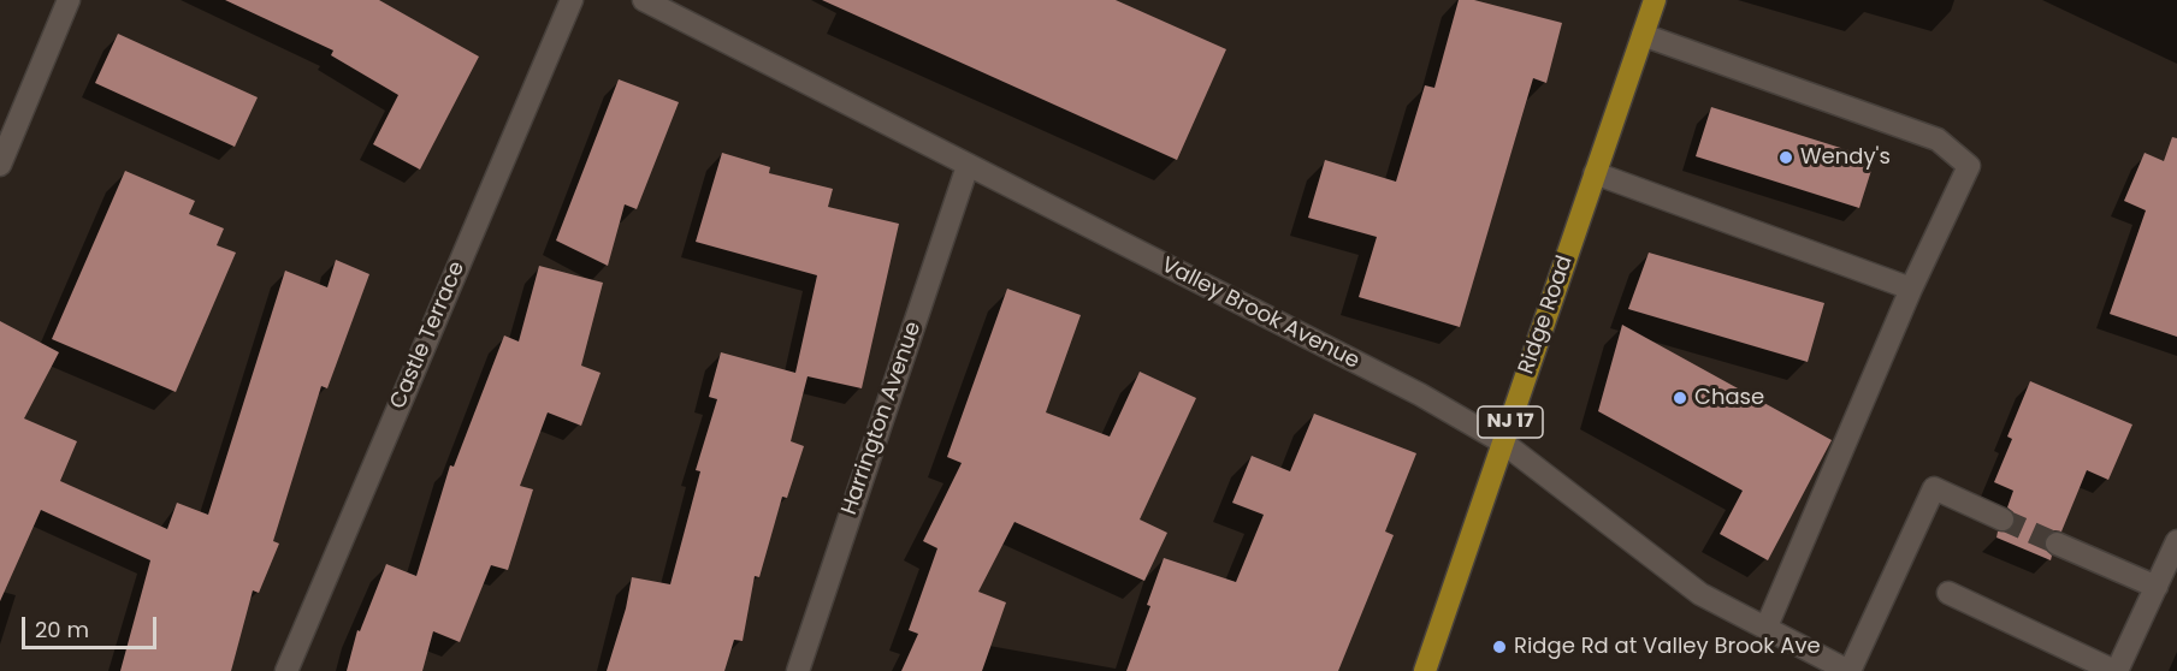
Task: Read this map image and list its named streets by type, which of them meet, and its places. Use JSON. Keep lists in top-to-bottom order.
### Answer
{
  "streets": {
    "main road": ["Ridge Road", "NJ 17"],
    "street": ["Valley Brook Avenue", "Castle Terrace", "Harrington Avenue"]
  },
  "crossings": [
    ["Valley Brook Avenue", "Ridge Road"],
    ["Valley Brook Avenue", "Harrington Avenue"]
  ],
  "places": ["Wendy's", "Chase", "Ridge Rd at Valley Brook Ave"],
  "scale_bar": "20 m"
}
